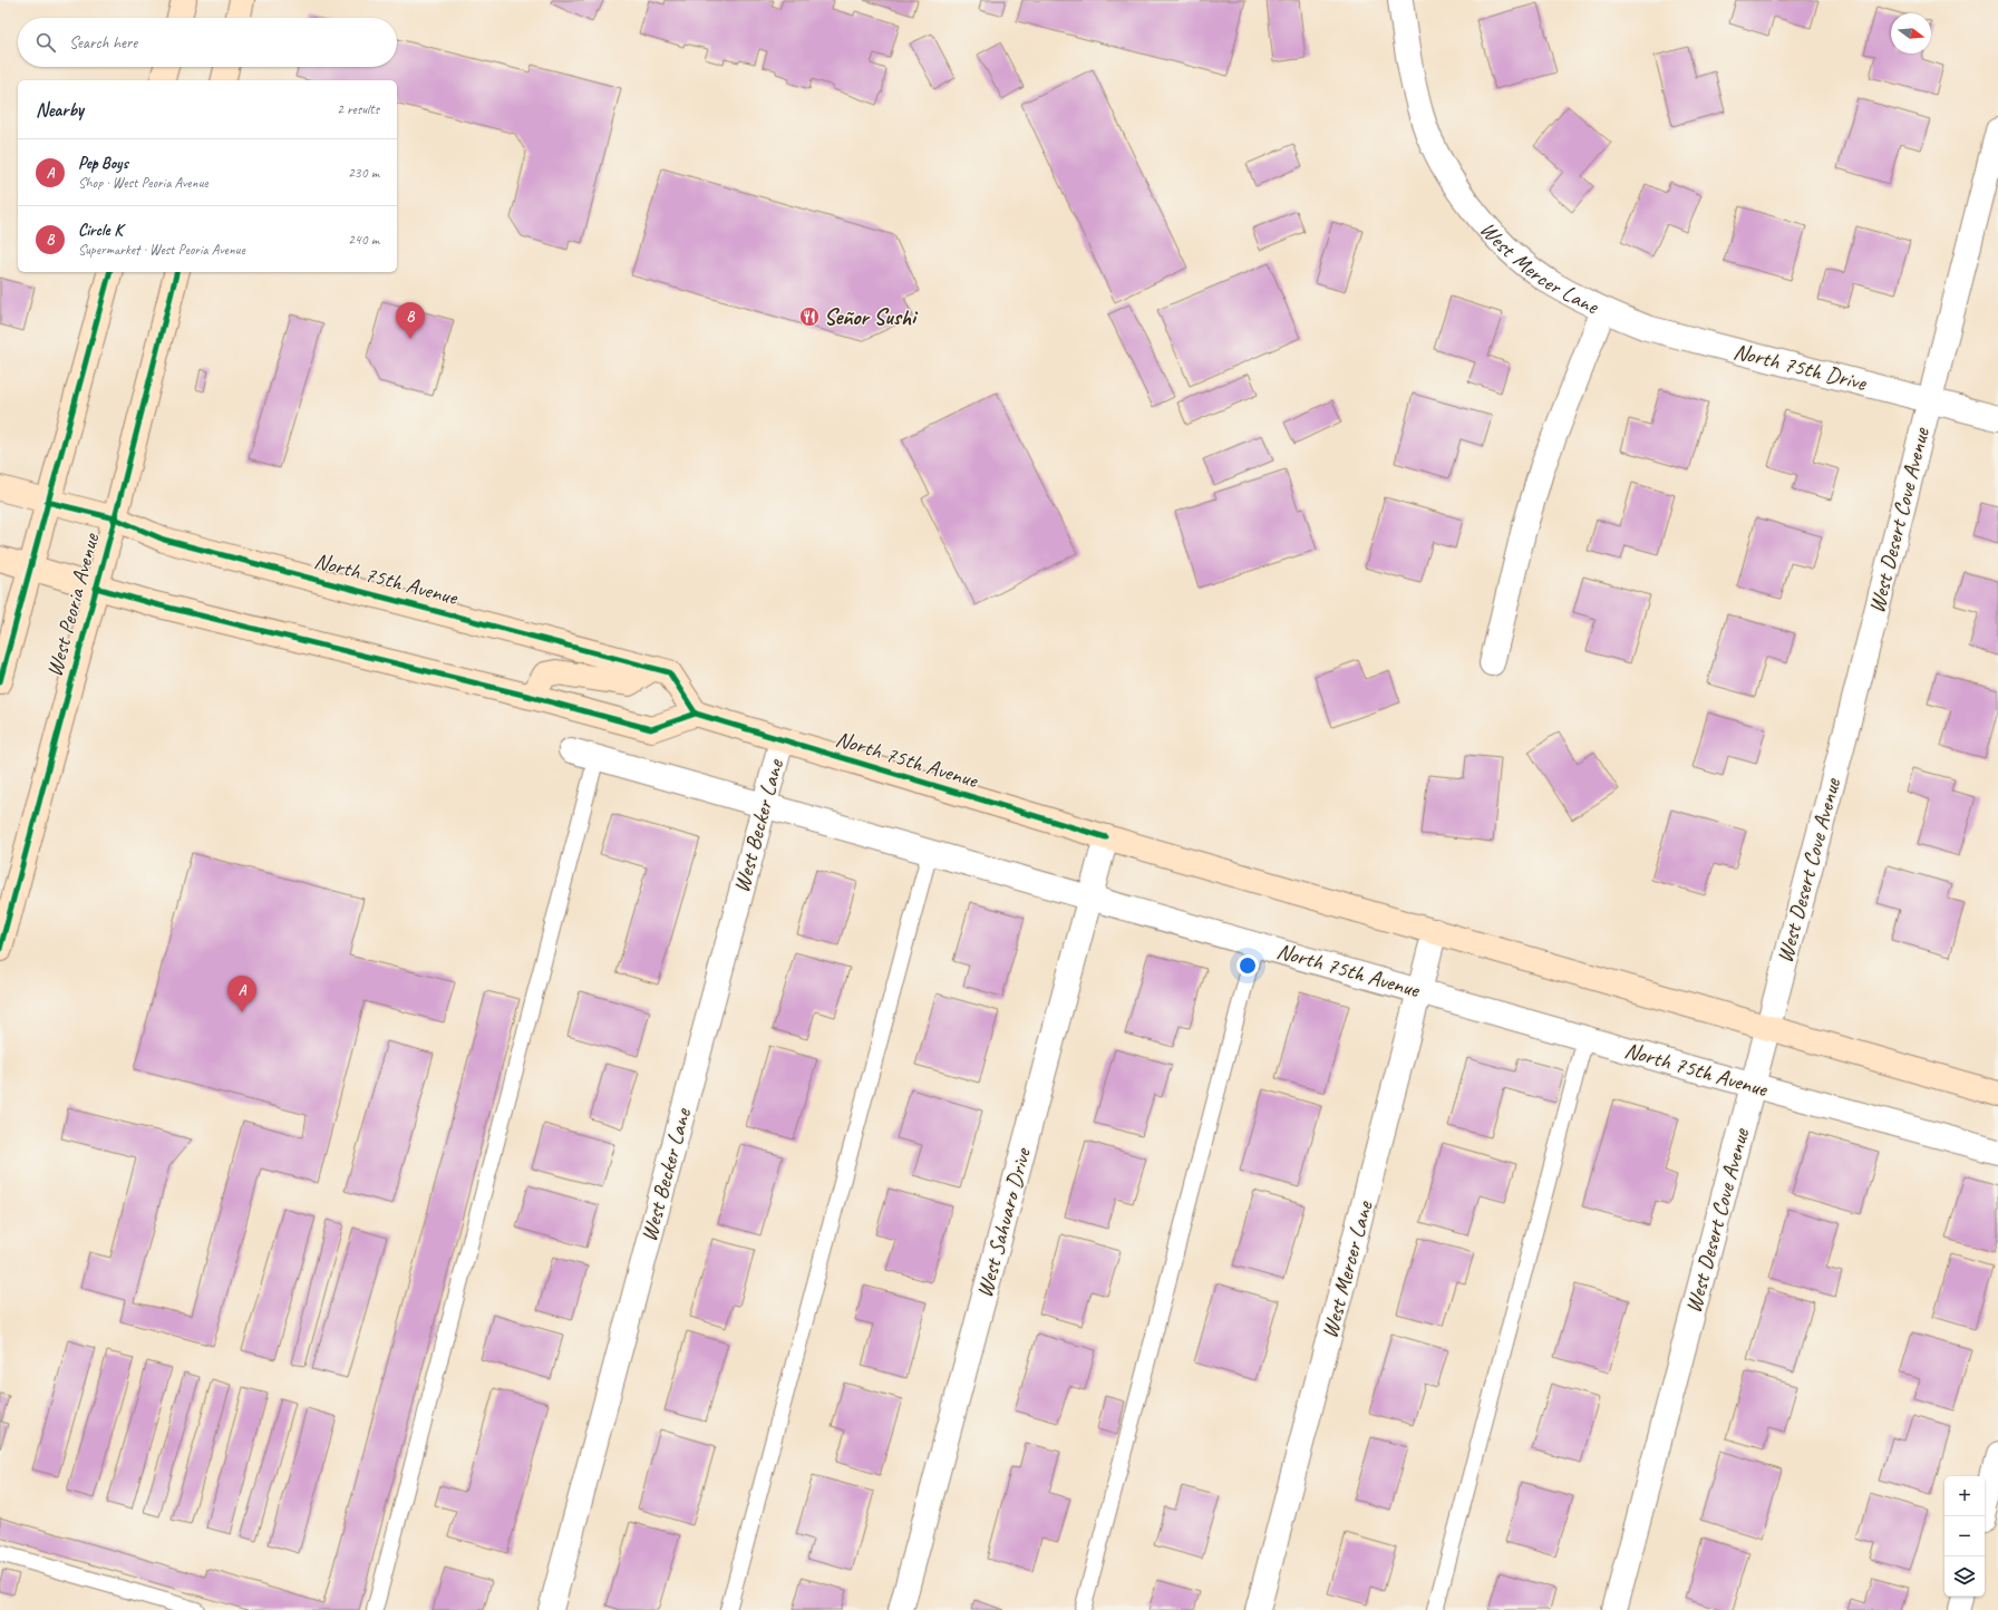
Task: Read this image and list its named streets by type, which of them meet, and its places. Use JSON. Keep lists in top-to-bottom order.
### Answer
{
  "streets": {
    "main road": ["North 75th Avenue", "West Peoria Avenue"],
    "street": [
      "West Mercer Lane",
      "North 75th Drive",
      "West Desert Cove Avenue",
      "West Becker Lane",
      "West Sahuaro Drive"
    ]
  },
  "crossings": [
    ["West Mercer Lane", "North 75th Drive"],
    ["West Mercer Lane", "North 75th Avenue"],
    ["North 75th Drive", "West Desert Cove Avenue"],
    ["West Desert Cove Avenue", "North 75th Avenue"],
    ["North 75th Avenue", "West Peoria Avenue"],
    ["North 75th Avenue", "West Becker Lane"],
    ["North 75th Avenue", "West Sahuaro Drive"]
  ],
  "places": {
    "restaurant": ["Señor Sushi"]
  },
  "north": "right",
  "page": {
    "search": "Search here",
    "heading": ["Nearby", "2 results"],
    "list": [
      {
        "mark": "A",
        "name": "Pep Boys",
        "note": "Shop · West Peoria Avenue",
        "value": "230 m"
      },
      {
        "mark": "B",
        "name": "Circle K",
        "note": "Supermarket · West Peoria Avenue",
        "value": "240 m"
      }
    ],
    "pins": ["B", "A"],
    "map_buttons": ["+", "−"]
  }
}
